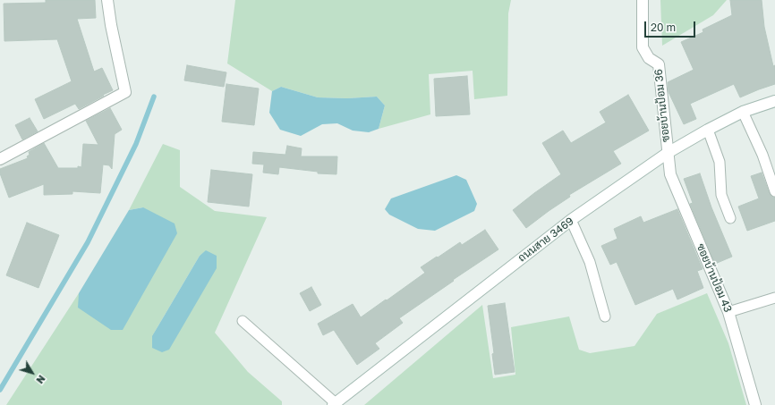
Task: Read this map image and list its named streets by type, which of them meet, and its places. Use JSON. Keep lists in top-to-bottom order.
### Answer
{
  "streets": {
    "street": ["ซอยบ้านป้อม 36", "ถนนสาย 3469", "ซอยบ้านป้อม 43"]
  },
  "crossings": [
    ["ซอยบ้านป้อม 36", "ถนนสาย 3469"],
    ["ซอยบ้านป้อม 36", "ซอยบ้านป้อม 43"],
    ["ถนนสาย 3469", "ซอยบ้านป้อม 43"]
  ],
  "scale_bar": "20 m",
  "north": "bottom right"
}
